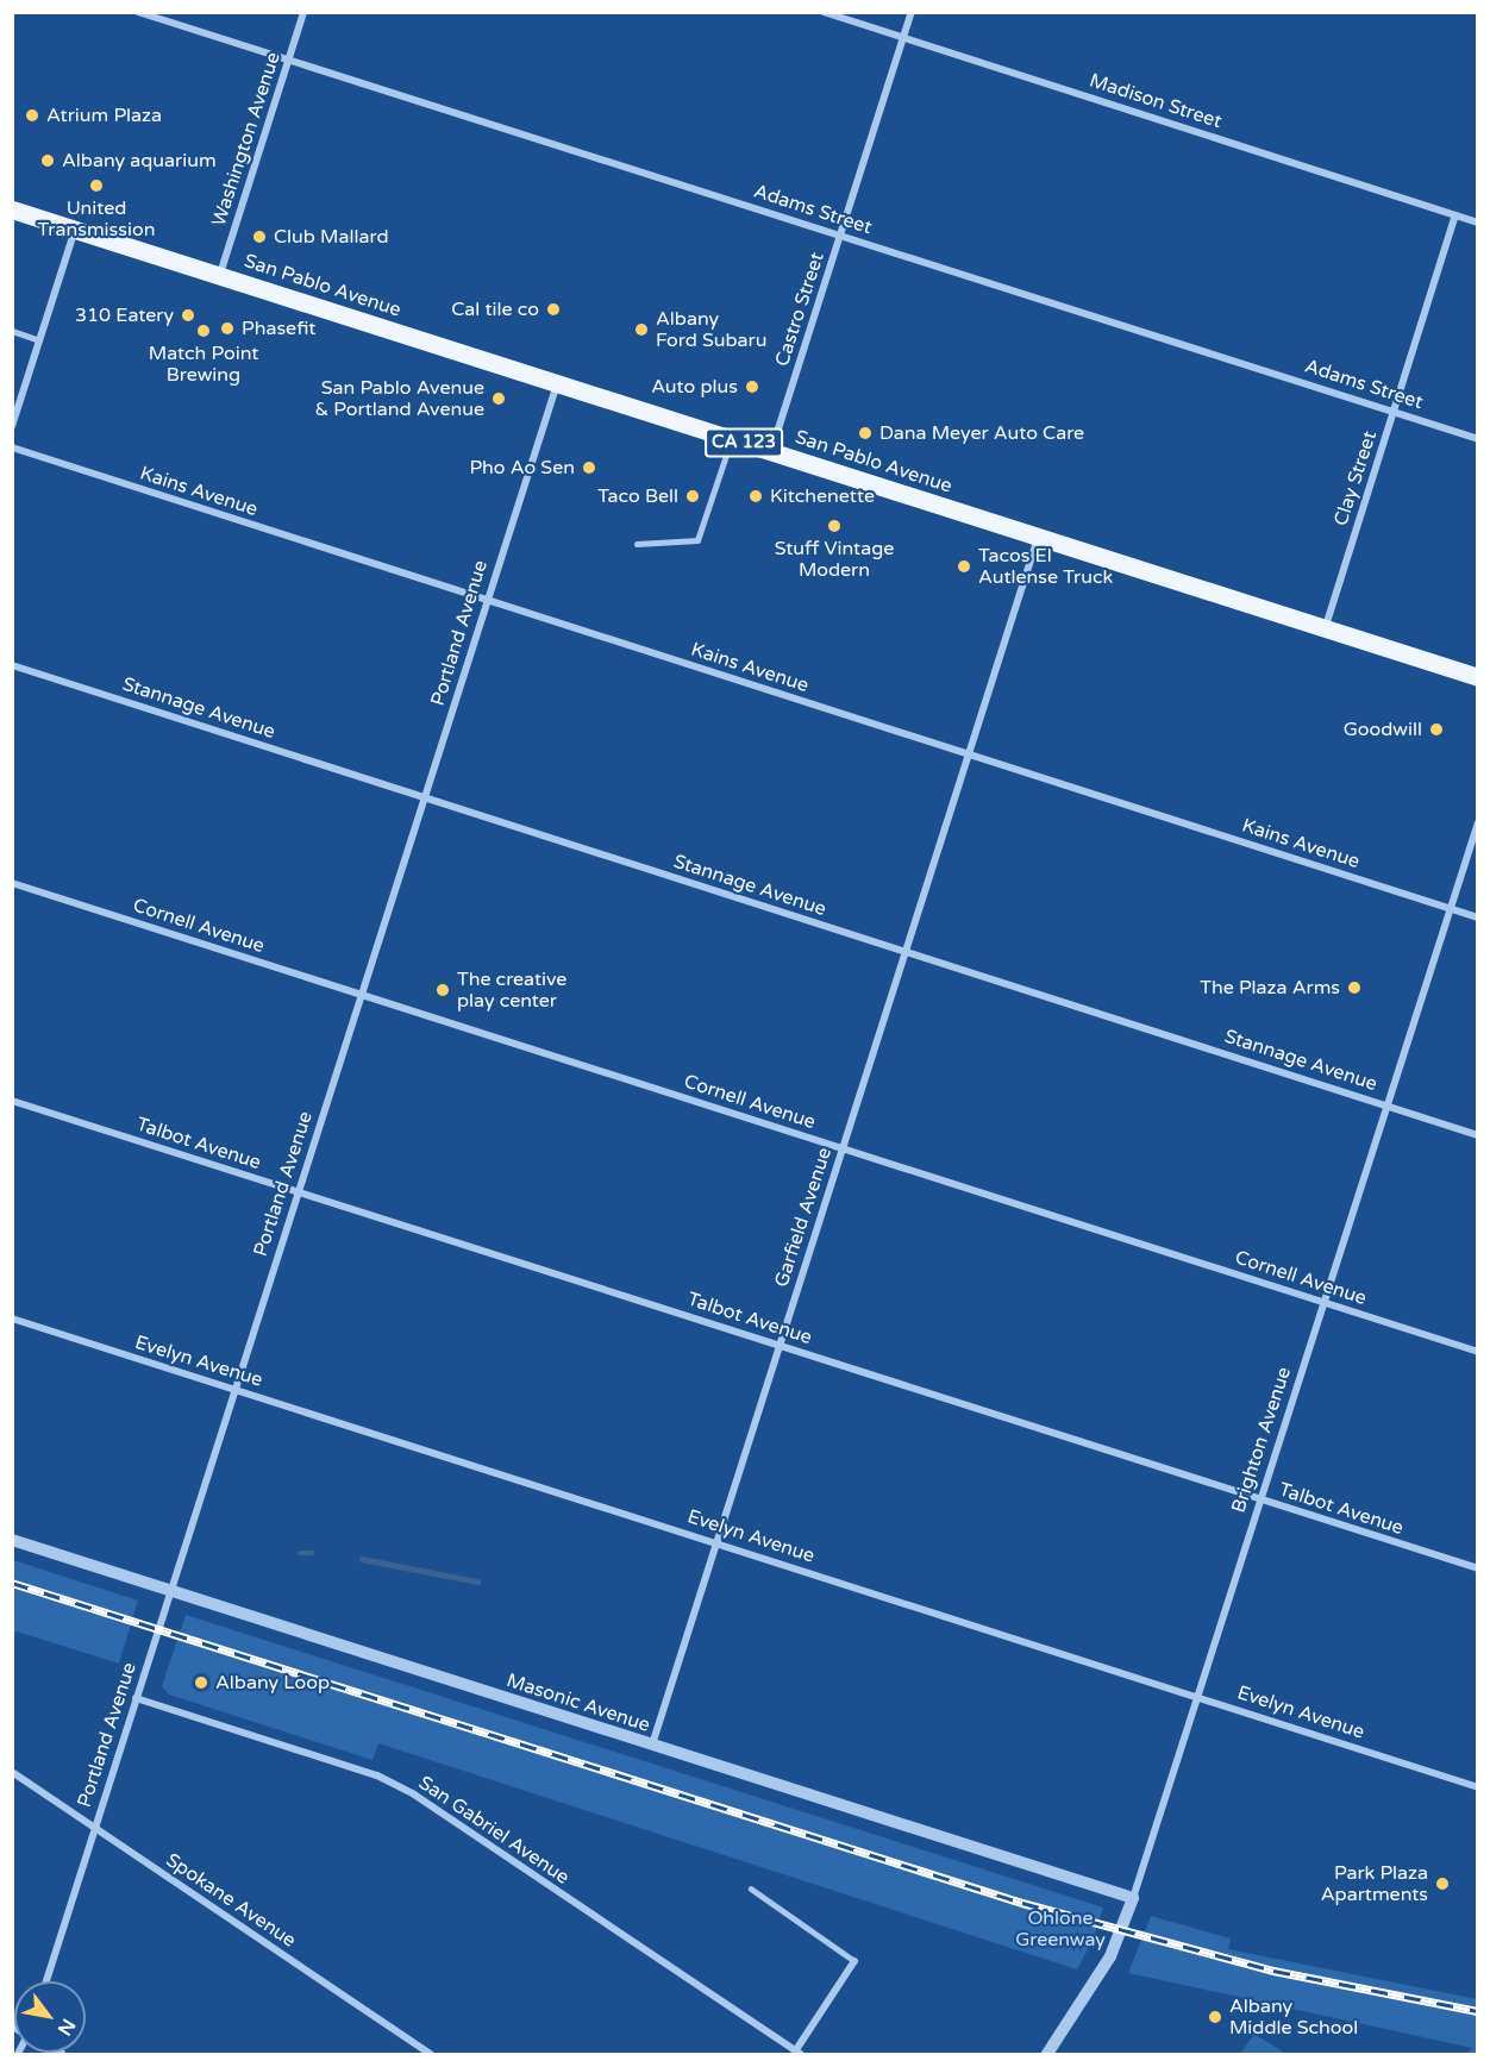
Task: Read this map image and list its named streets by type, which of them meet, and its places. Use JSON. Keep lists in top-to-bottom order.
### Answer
{
  "streets": {
    "main road": ["San Pablo Avenue", "CA 123"],
    "street": [
      "Madison Street",
      "Washington Avenue",
      "Adams Street",
      "Castro Street",
      "Clay Street",
      "Kains Avenue",
      "Portland Avenue",
      "Stannage Avenue",
      "Cornell Avenue",
      "Talbot Avenue",
      "Garfield Avenue",
      "Evelyn Avenue",
      "Brighton Avenue",
      "Masonic Avenue",
      "San Gabriel Avenue",
      "Spokane Avenue"
    ]
  },
  "crossings": [
    ["Madison Street", "Castro Street"],
    ["Madison Street", "Clay Street"],
    ["Washington Avenue", "Adams Street"],
    ["Washington Avenue", "San Pablo Avenue"],
    ["Adams Street", "Castro Street"],
    ["Adams Street", "Clay Street"],
    ["San Pablo Avenue", "Castro Street"],
    ["San Pablo Avenue", "Clay Street"],
    ["San Pablo Avenue", "Portland Avenue"],
    ["San Pablo Avenue", "Garfield Avenue"],
    ["Kains Avenue", "Portland Avenue"],
    ["Kains Avenue", "Garfield Avenue"],
    ["Kains Avenue", "Brighton Avenue"],
    ["Portland Avenue", "Stannage Avenue"],
    ["Portland Avenue", "Cornell Avenue"],
    ["Portland Avenue", "Talbot Avenue"],
    ["Portland Avenue", "Evelyn Avenue"],
    ["Portland Avenue", "Masonic Avenue"],
    ["Portland Avenue", "San Gabriel Avenue"],
    ["Portland Avenue", "Spokane Avenue"],
    ["Stannage Avenue", "Garfield Avenue"],
    ["Stannage Avenue", "Brighton Avenue"],
    ["Cornell Avenue", "Garfield Avenue"],
    ["Cornell Avenue", "Brighton Avenue"],
    ["Talbot Avenue", "Garfield Avenue"],
    ["Talbot Avenue", "Brighton Avenue"],
    ["Garfield Avenue", "Evelyn Avenue"],
    ["Garfield Avenue", "Masonic Avenue"],
    ["Evelyn Avenue", "Brighton Avenue"],
    ["Brighton Avenue", "Masonic Avenue"]
  ],
  "parks": ["Ohlone Greenway"],
  "places": [
    "Atrium Plaza",
    "Albany aquarium",
    "United Transmission",
    "Club Mallard",
    "Cal tile co",
    "310 Eatery",
    "Phasefit",
    "Albany Ford Subaru",
    "Match Point Brewing",
    "Auto plus",
    "San Pablo Avenue & Portland Avenue",
    "Dana Meyer Auto Care",
    "Pho Ao Sen",
    "Taco Bell",
    "Kitchenette",
    "Stuff Vintage Modern",
    "Tacos El Autlense Truck",
    "Goodwill",
    "The Plaza Arms",
    "The creative play center",
    "Albany Loop",
    "Park Plaza Apartments",
    "Albany Middle School"
  ],
  "north": "bottom right"
}
